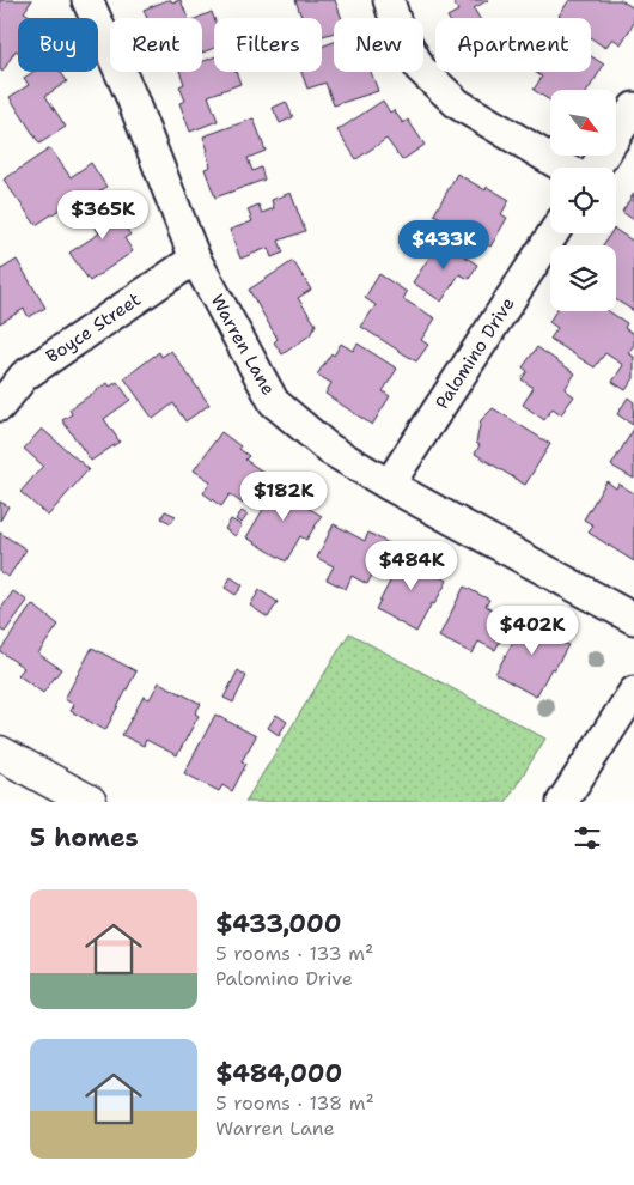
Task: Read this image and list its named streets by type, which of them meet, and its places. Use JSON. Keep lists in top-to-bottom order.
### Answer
{
  "streets": {
    "street": ["Boyce Street", "Warren Lane", "Palomino Drive"]
  },
  "crossings": [
    ["Boyce Street", "Warren Lane"],
    ["Warren Lane", "Palomino Drive"]
  ],
  "north": "bottom right",
  "page": {
    "chip": [
      "Buy",
      "Rent",
      "Filters",
      "New",
      "Apartment"
    ],
    "price": [
      "$365K",
      "$433K",
      "$182K",
      "$484K",
      "$402K"
    ],
    "heading": "5 homes",
    "list": [
      {
        "name": "$433,000",
        "note": "5 rooms · 133 m² · Palomino Drive"
      },
      {
        "name": "$484,000",
        "note": "5 rooms · 138 m² · Warren Lane"
      }
    ]
  }
}
